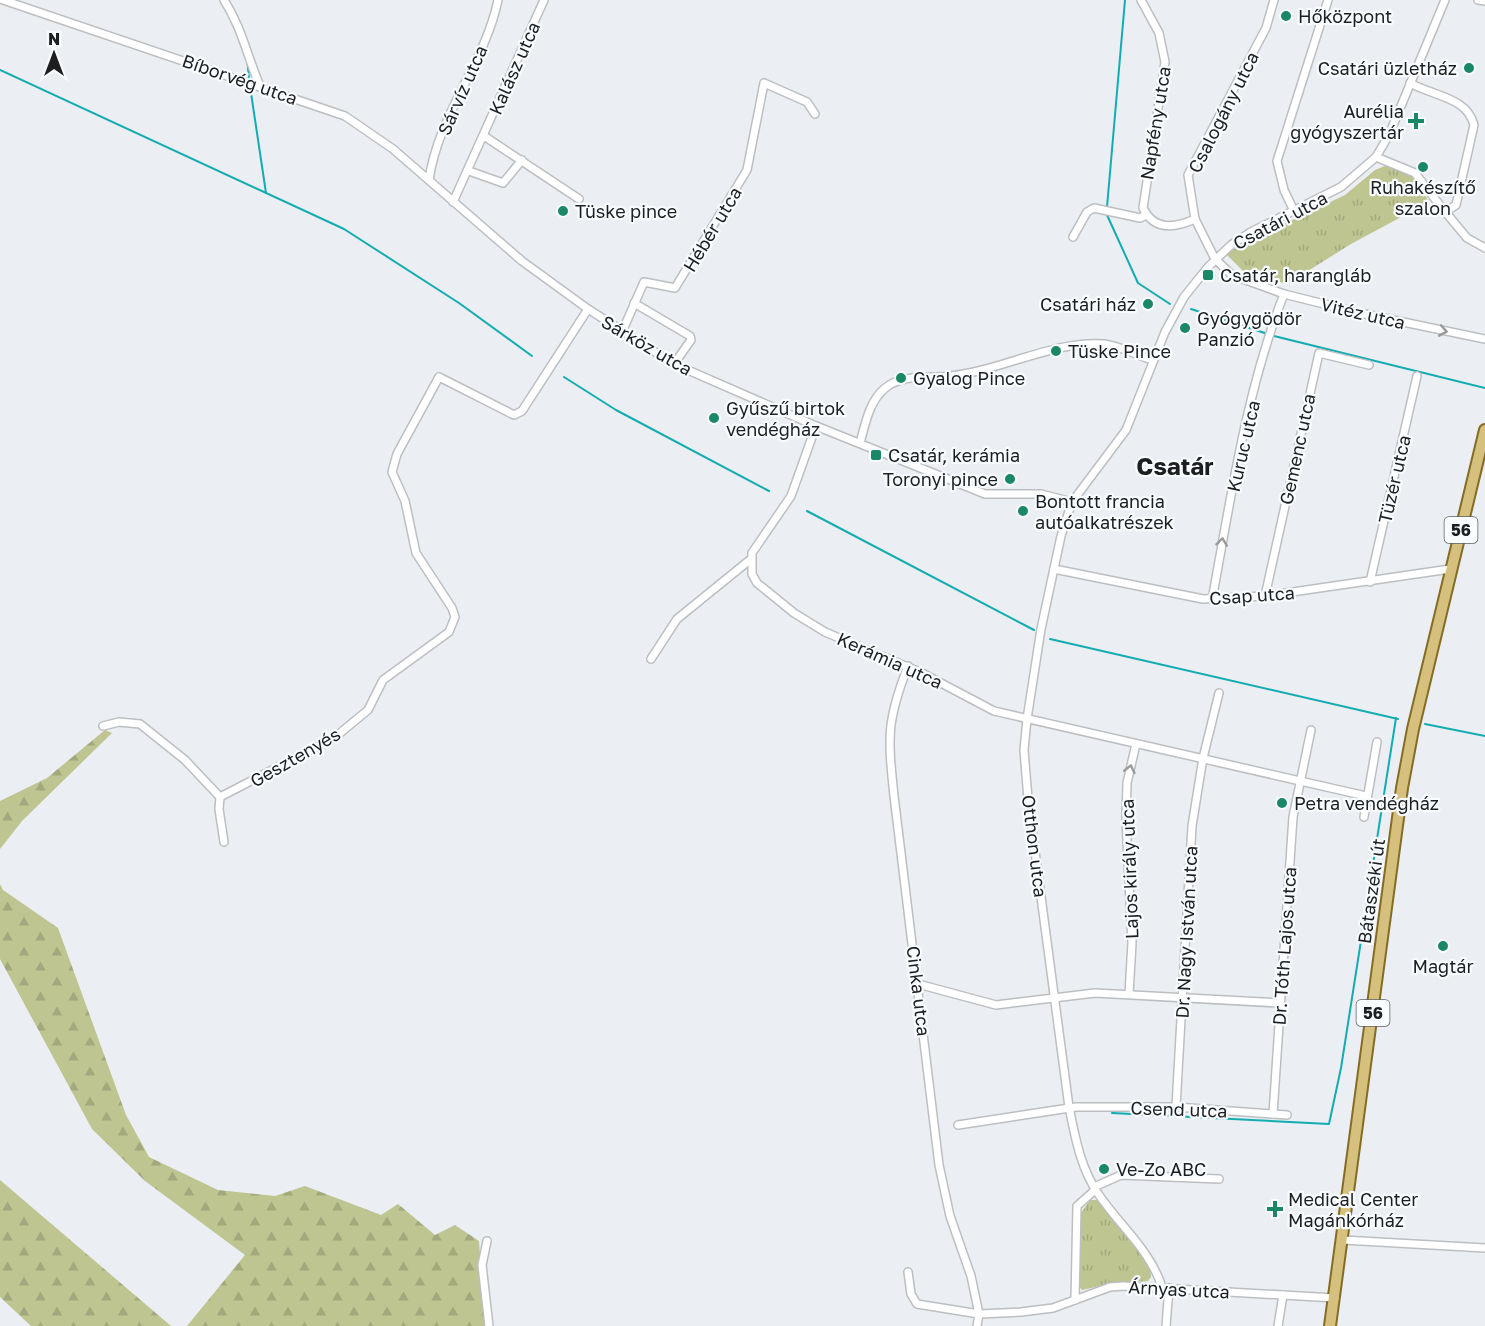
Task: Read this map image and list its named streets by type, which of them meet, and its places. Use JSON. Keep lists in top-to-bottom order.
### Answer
{
  "streets": {
    "main road": ["56", "Bátaszéki út"],
    "street": [
      "Kalász utca",
      "Bíborvég utca",
      "Sárvíz utca",
      "Csalogány utca",
      "Napfény utca",
      "Csatári utca",
      "Hébér utca",
      "Vitéz utca",
      "Sárköz utca",
      "Kuruc utca",
      "Gemenc utca",
      "Tüzér utca",
      "Csap utca",
      "Kerámia utca",
      "Gesztenyés",
      "Otthon utca",
      "Lajos király utca",
      "Dr. Nagy István utca",
      "Dr. Tóth Lajos utca",
      "Cinka utca",
      "Csend utca",
      "Árnyas utca"
    ]
  },
  "crossings": [
    ["Kalász utca", "Bíborvég utca"],
    ["Kalász utca", "Sárköz utca"],
    ["Bíborvég utca", "Sárvíz utca"],
    ["Bíborvég utca", "Sárköz utca"],
    ["Csalogány utca", "Csatári utca"],
    ["Csalogány utca", "Vitéz utca"],
    ["Csatári utca", "Vitéz utca"],
    ["Csatári utca", "Sárköz utca"],
    ["Csatári utca", "Otthon utca"],
    ["Hébér utca", "Sárköz utca"],
    ["Vitéz utca", "Kuruc utca"],
    ["Sárköz utca", "Gesztenyés"],
    ["Sárköz utca", "Otthon utca"],
    ["Kuruc utca", "Csap utca"],
    ["Gemenc utca", "Csap utca"],
    ["Tüzér utca", "Csap utca"],
    ["Csap utca", "Otthon utca"],
    ["Csap utca", "Bátaszéki út"],
    ["Kerámia utca", "Otthon utca"],
    ["Kerámia utca", "Lajos király utca"],
    ["Kerámia utca", "Dr. Nagy István utca"],
    ["Kerámia utca", "Dr. Tóth Lajos utca"],
    ["Kerámia utca", "Cinka utca"],
    ["Otthon utca", "Csend utca"],
    ["Otthon utca", "Árnyas utca"],
    ["Bátaszéki út", "Árnyas utca"],
    ["Dr. Nagy István utca", "Csend utca"],
    ["Dr. Tóth Lajos utca", "Csend utca"],
    ["Cinka utca", "Árnyas utca"]
  ],
  "one_way": ["Vitéz utca", "Kuruc utca", "Lajos király utca"],
  "districts": ["Csatár"],
  "places": {
    "other": [
      "Hőközpont",
      "Csatári üzletház",
      "Ruhakészítő szalon",
      "Tüske pince",
      "Csatári ház",
      "Gyógygödör Panzió",
      "Tüske Pince",
      "Gyalog Pince",
      "Gyűszű birtok vendégház",
      "Toronyi pince",
      "Bontott francia autóalkatrészek",
      "Petra vendégház",
      "Magtár",
      "Ve-Zo ABC"
    ],
    "health": ["Aurélia gyógyszertár", "Medical Center Magánkórház"],
    "transit": ["Csatár, harangláb", "Csatár, kerámia"]
  },
  "north": "top"
}
